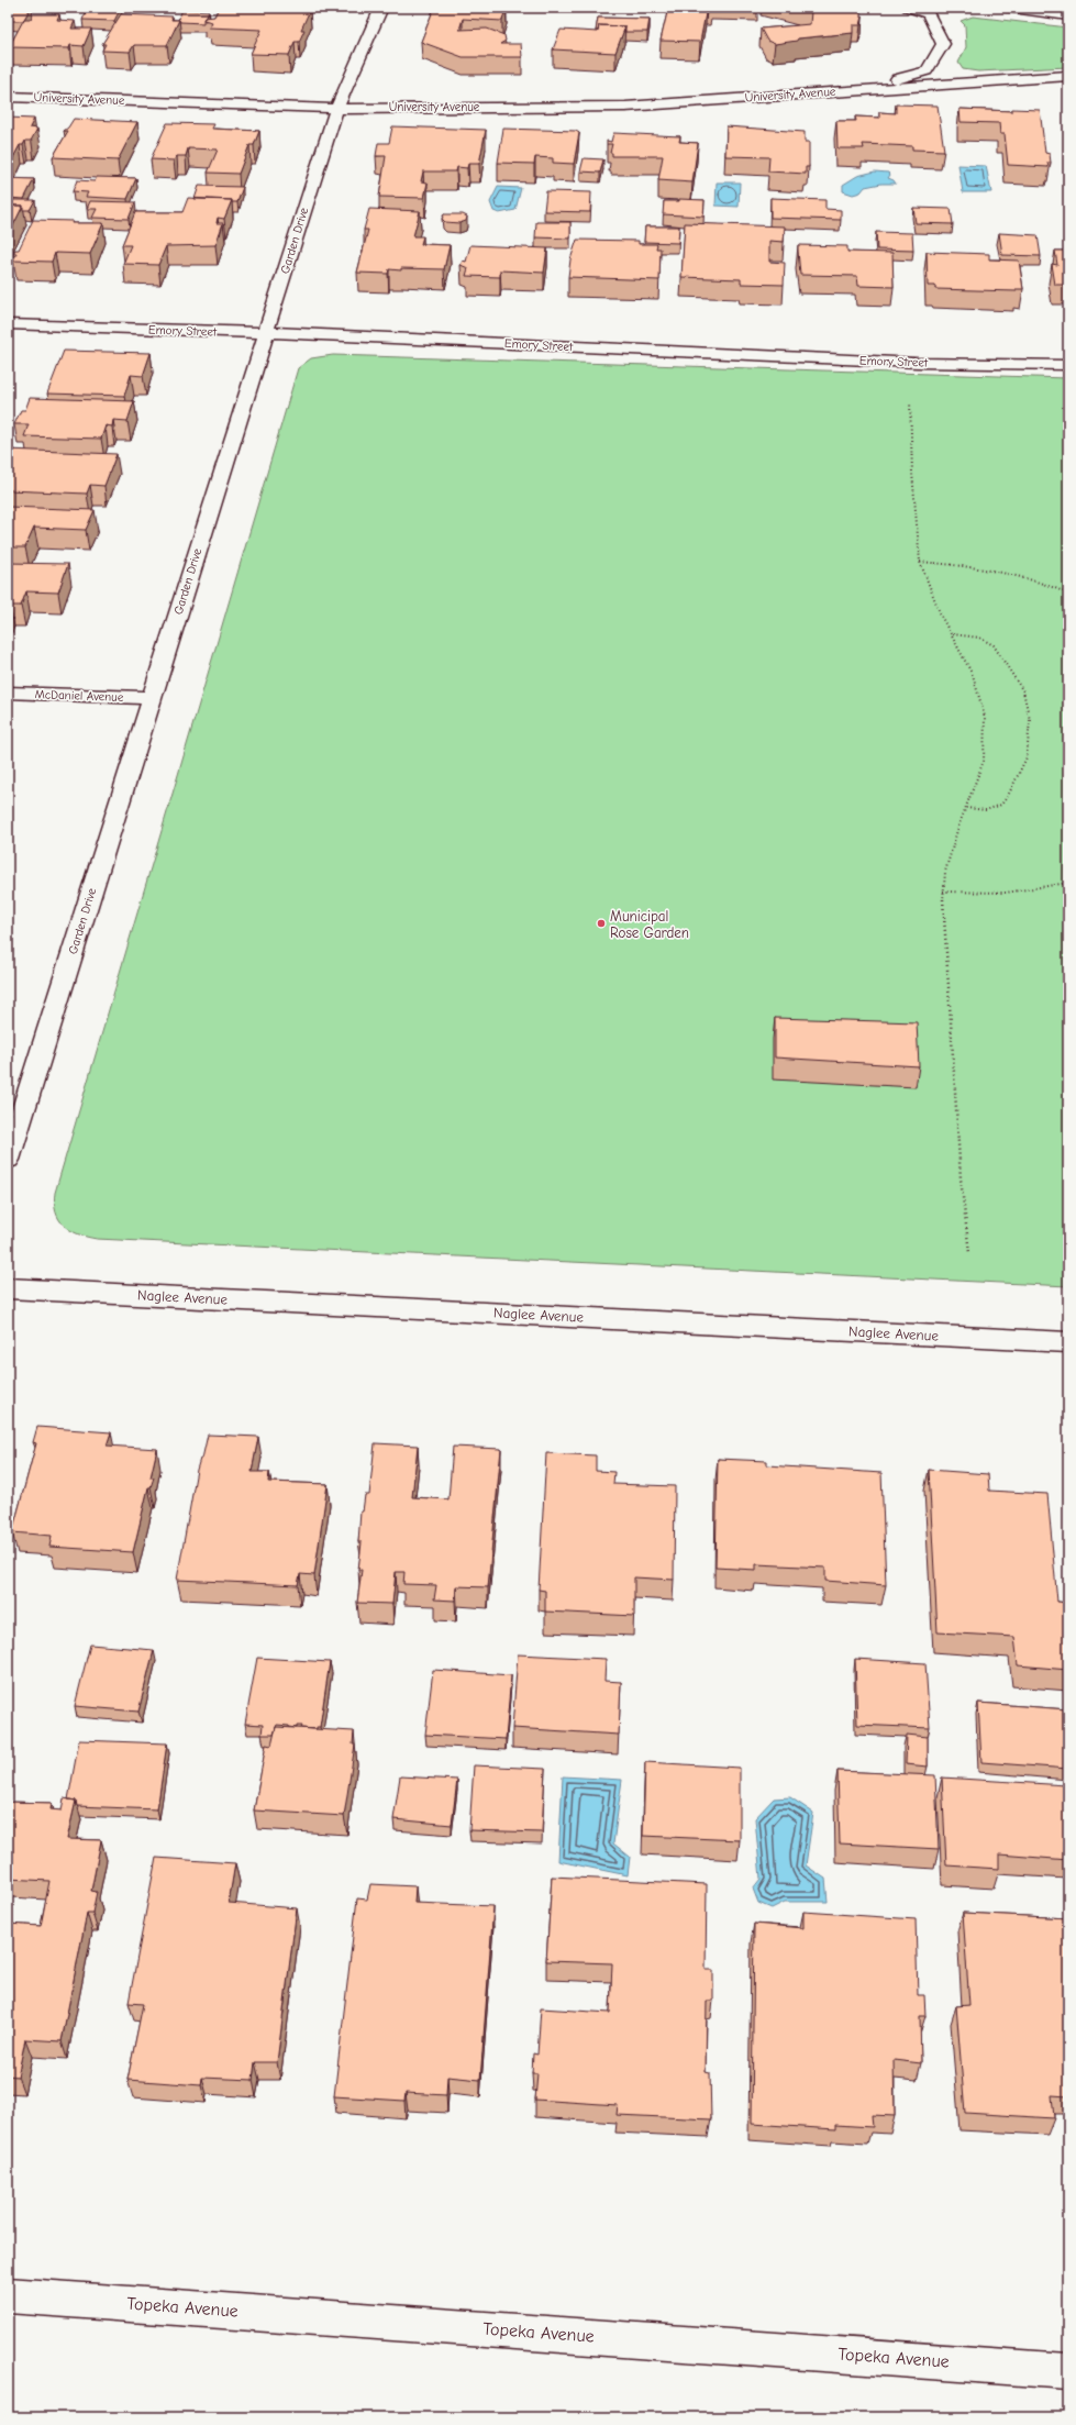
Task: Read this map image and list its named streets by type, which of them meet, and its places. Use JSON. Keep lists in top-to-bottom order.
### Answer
{
  "streets": {
    "street": [
      "University Avenue",
      "Garden Drive",
      "Emory Street",
      "McDaniel Avenue",
      "Naglee Avenue",
      "Topeka Avenue"
    ]
  },
  "crossings": [
    ["University Avenue", "Garden Drive"],
    ["Garden Drive", "Emory Street"],
    ["Garden Drive", "McDaniel Avenue"]
  ],
  "places": ["Municipal Rose Garden"]
}
